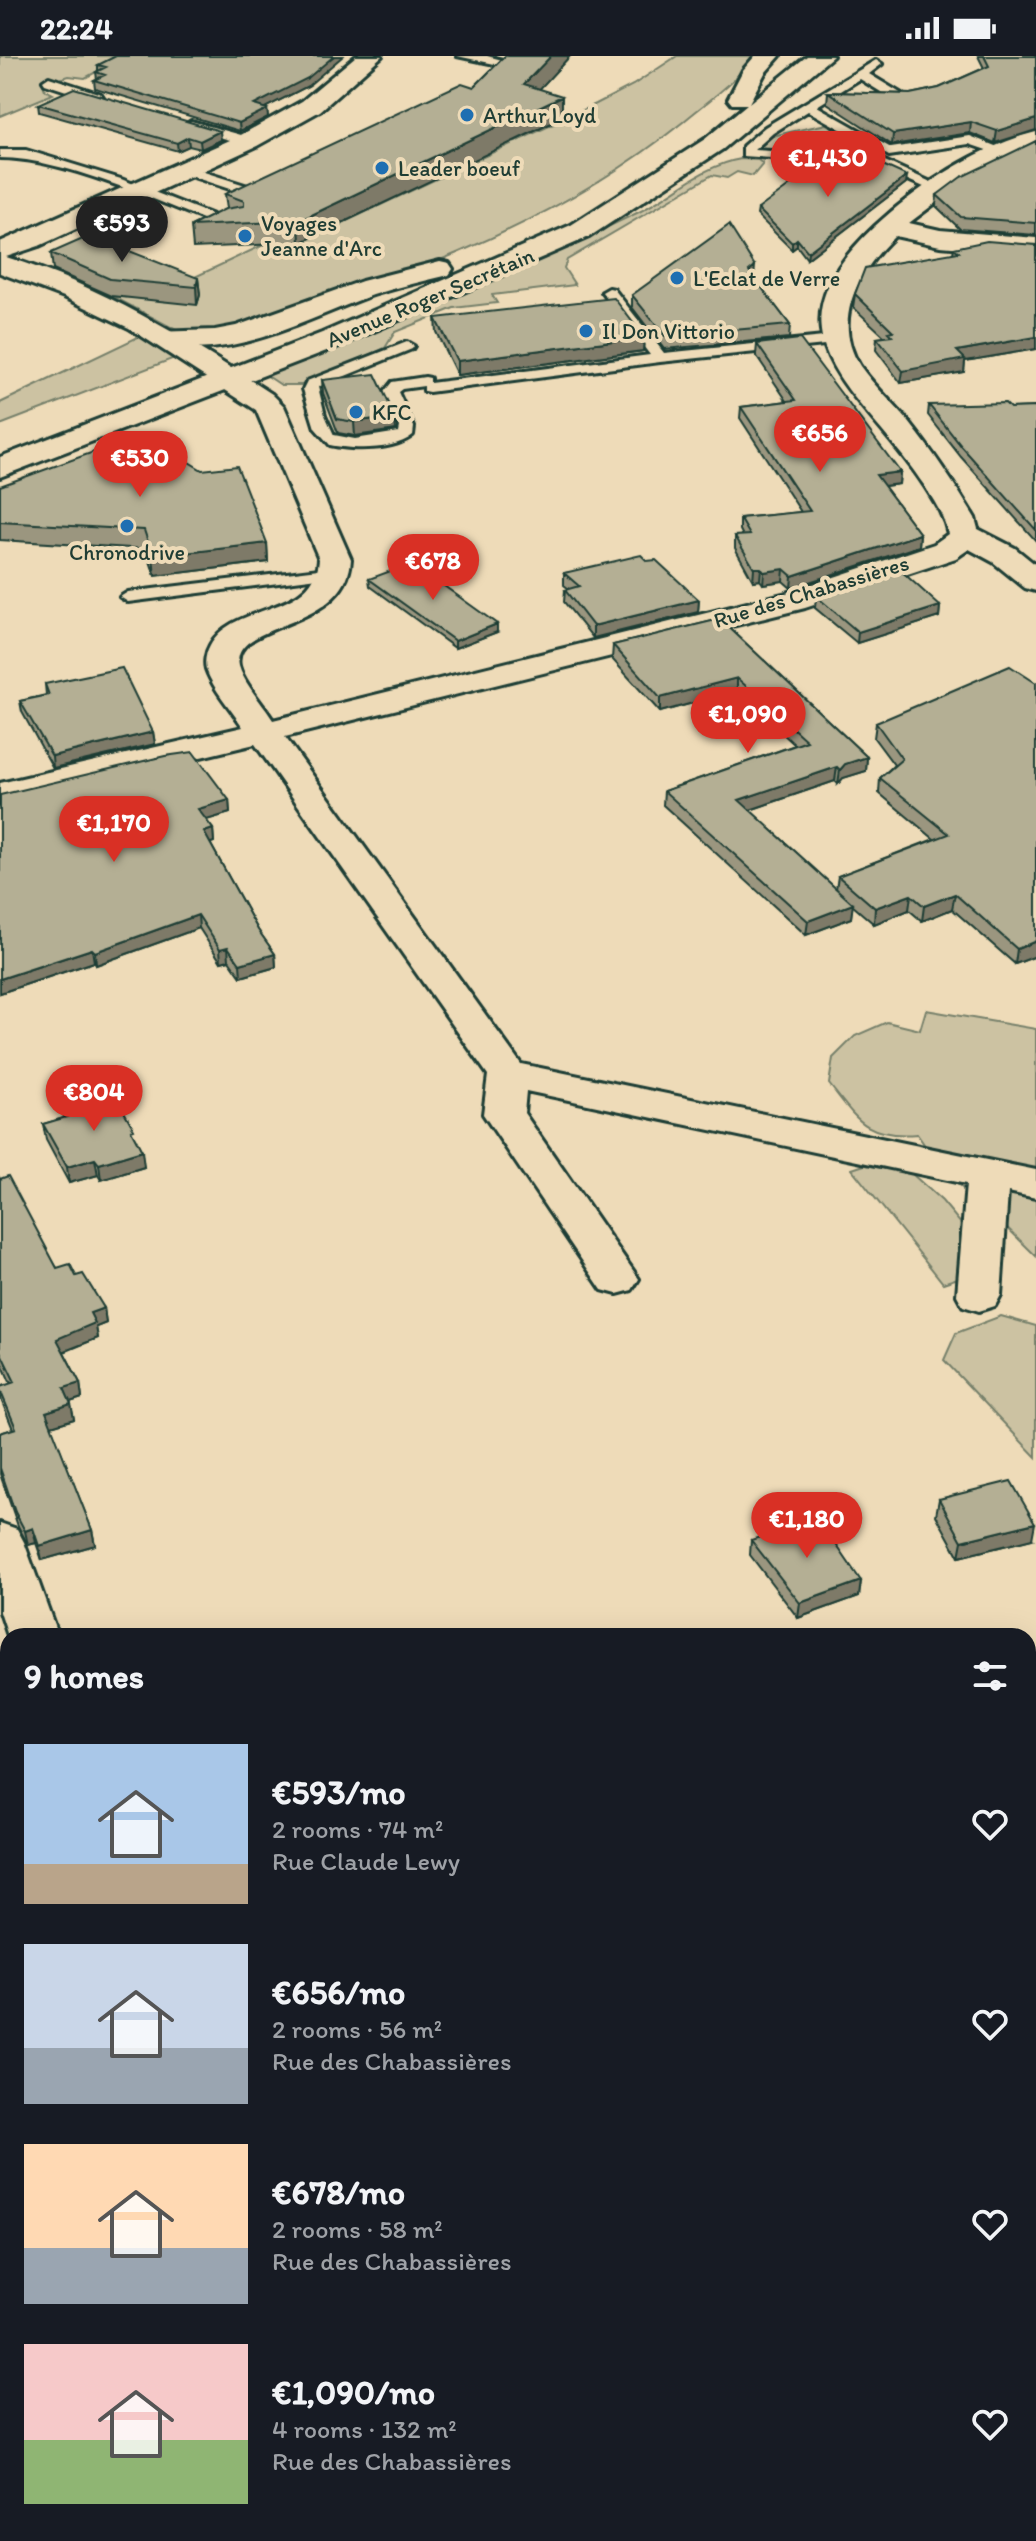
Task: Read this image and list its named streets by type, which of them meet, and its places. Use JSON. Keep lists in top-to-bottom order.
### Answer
{
  "streets": {
    "street": ["Avenue Roger Secrétain", "Rue des Chabassières"]
  },
  "places": [
    "Arthur Loyd",
    "Leader boeuf",
    "Voyages Jeanne d'Arc",
    "L'Eclat de Verre",
    "Il Don Vittorio",
    "KFC",
    "Chronodrive"
  ],
  "page": {
    "status": "22:24",
    "price": [
      "€1,430",
      "€593",
      "€656",
      "€530",
      "€678",
      "€1,090",
      "€1,170",
      "€804",
      "€1,180"
    ],
    "heading": "9 homes",
    "list": [
      {
        "name": "€593/mo",
        "note": "2 rooms · 74 m² · Rue Claude Lewy"
      },
      {
        "name": "€656/mo",
        "note": "2 rooms · 56 m² · Rue des Chabassières"
      },
      {
        "name": "€678/mo",
        "note": "2 rooms · 58 m² · Rue des Chabassières"
      },
      {
        "name": "€1,090/mo",
        "note": "4 rooms · 132 m² · Rue des Chabassières"
      }
    ]
  }
}
